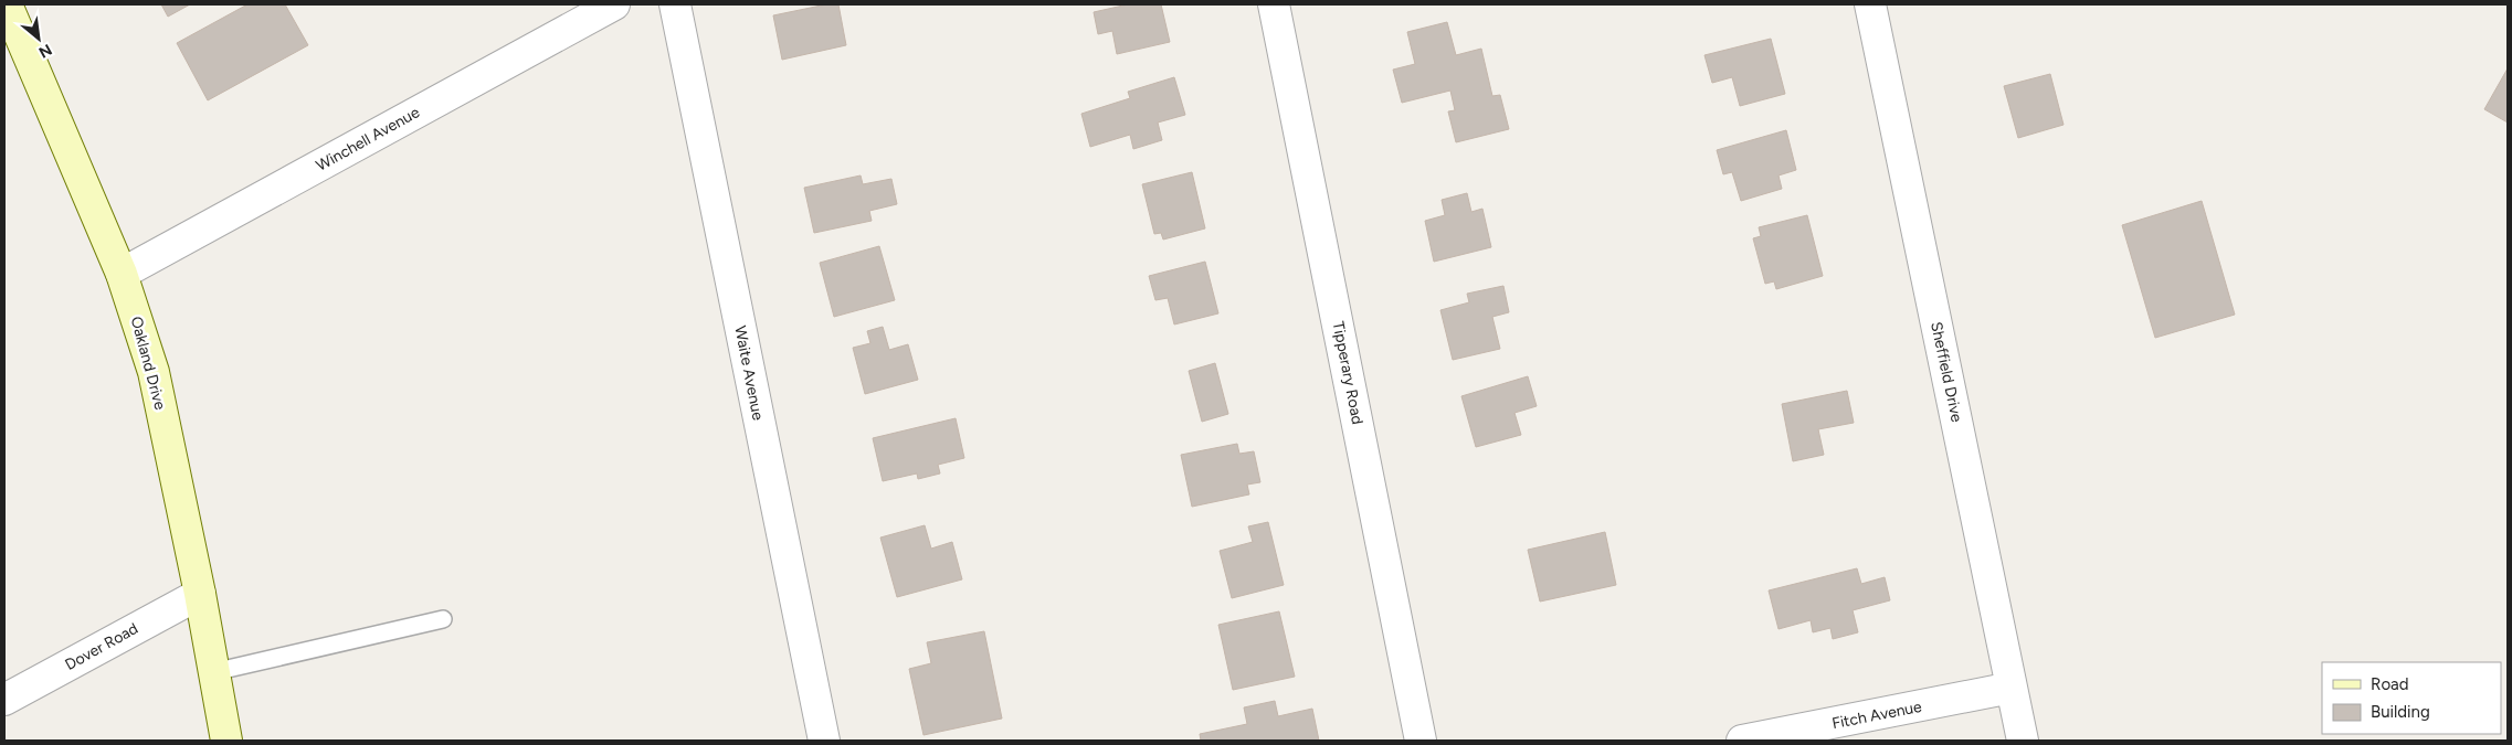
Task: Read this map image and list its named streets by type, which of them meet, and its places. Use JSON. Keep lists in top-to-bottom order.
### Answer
{
  "streets": {
    "main road": ["Oakland Drive"],
    "street": [
      "Winchell Avenue",
      "Sheffield Drive",
      "Waite Avenue",
      "Tipperary Road",
      "Dover Road",
      "Fitch Avenue"
    ]
  },
  "crossings": [
    ["Winchell Avenue", "Oakland Drive"],
    ["Oakland Drive", "Dover Road"],
    ["Sheffield Drive", "Fitch Avenue"]
  ],
  "legend": ["Road", "Building"],
  "north": "bottom right"
}
